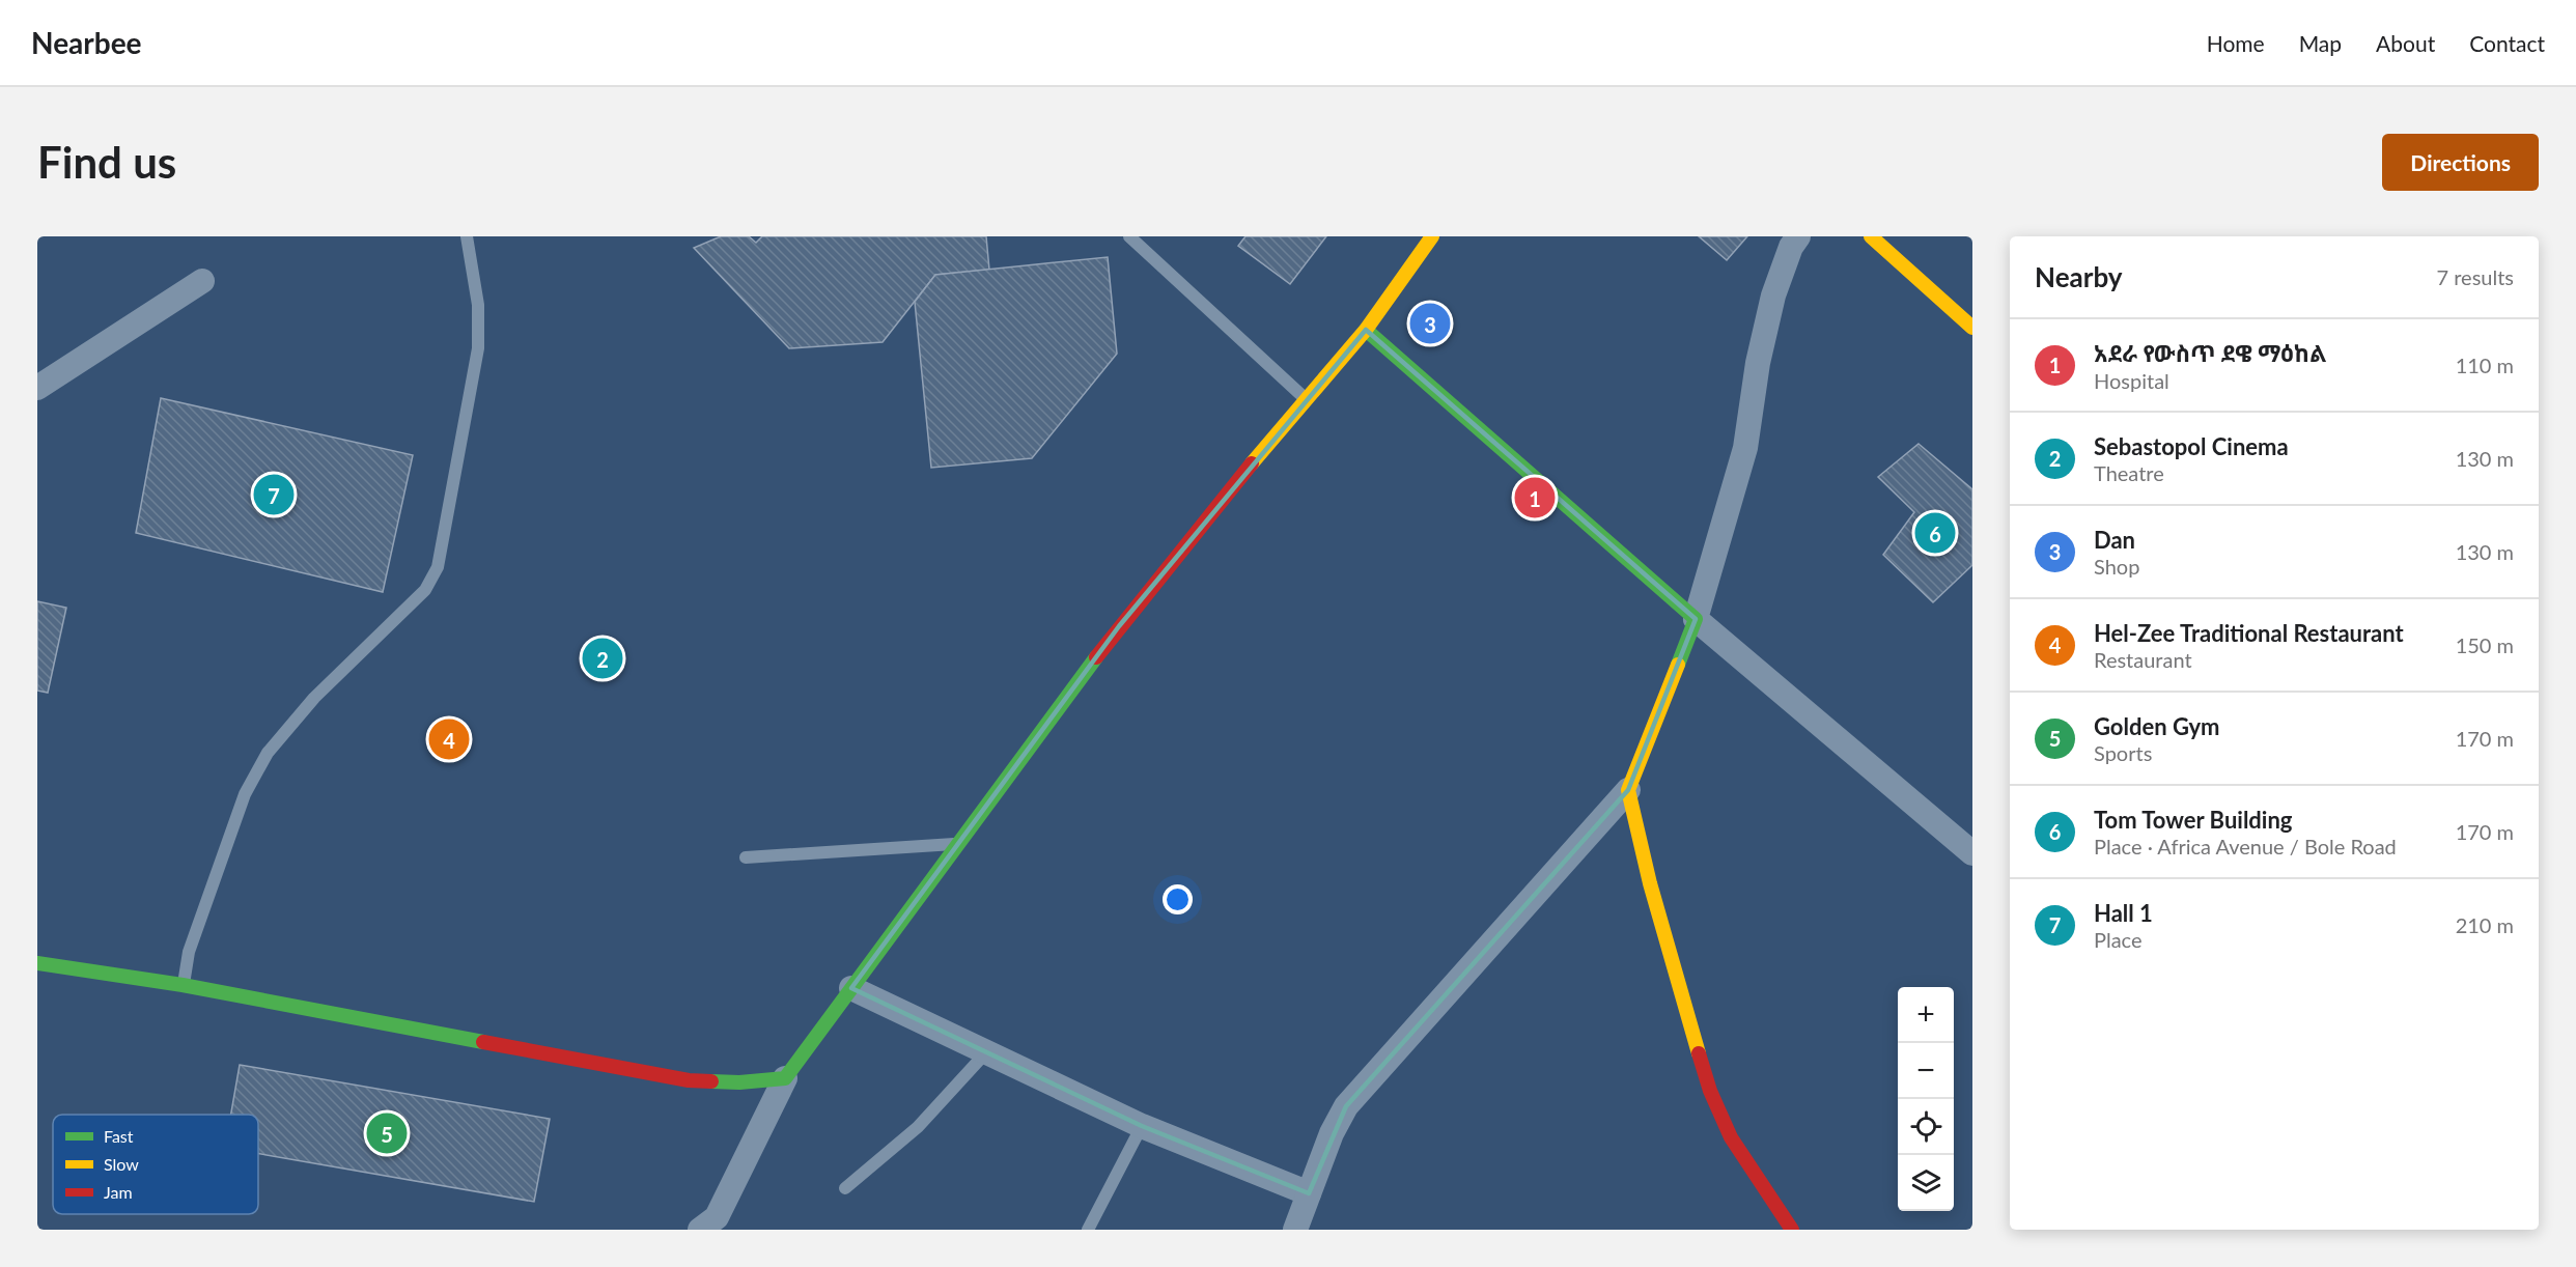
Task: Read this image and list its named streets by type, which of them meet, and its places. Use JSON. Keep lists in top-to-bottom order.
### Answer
{
  "legend": ["Fast", "Slow", "Jam"],
  "page": {
    "header": "Nearbee",
    "nav": [
      "Home",
      "Map",
      "About",
      "Contact"
    ],
    "buttons": "Directions",
    "title": "Find us",
    "heading": ["Nearby", "7 results"],
    "pins": [
      "3",
      "7",
      "1",
      "6",
      "2",
      "4",
      "5"
    ],
    "list": [
      {
        "mark": "1",
        "name": "አደራ የውስጥ ደዌ ማዕከል",
        "note": "Hospital",
        "value": "110 m"
      },
      {
        "mark": "2",
        "name": "Sebastopol Cinema",
        "note": "Theatre",
        "value": "130 m"
      },
      {
        "mark": "3",
        "name": "Dan",
        "note": "Shop",
        "value": "130 m"
      },
      {
        "mark": "4",
        "name": "Hel-Zee Traditional Restaurant",
        "note": "Restaurant",
        "value": "150 m"
      },
      {
        "mark": "5",
        "name": "Golden Gym",
        "note": "Sports",
        "value": "170 m"
      },
      {
        "mark": "6",
        "name": "Tom Tower Building",
        "note": "Place · Africa Avenue / Bole Road",
        "value": "170 m"
      },
      {
        "mark": "7",
        "name": "Hall 1",
        "note": "Place",
        "value": "210 m"
      }
    ],
    "map_buttons": ["+", "−"]
  }
}
